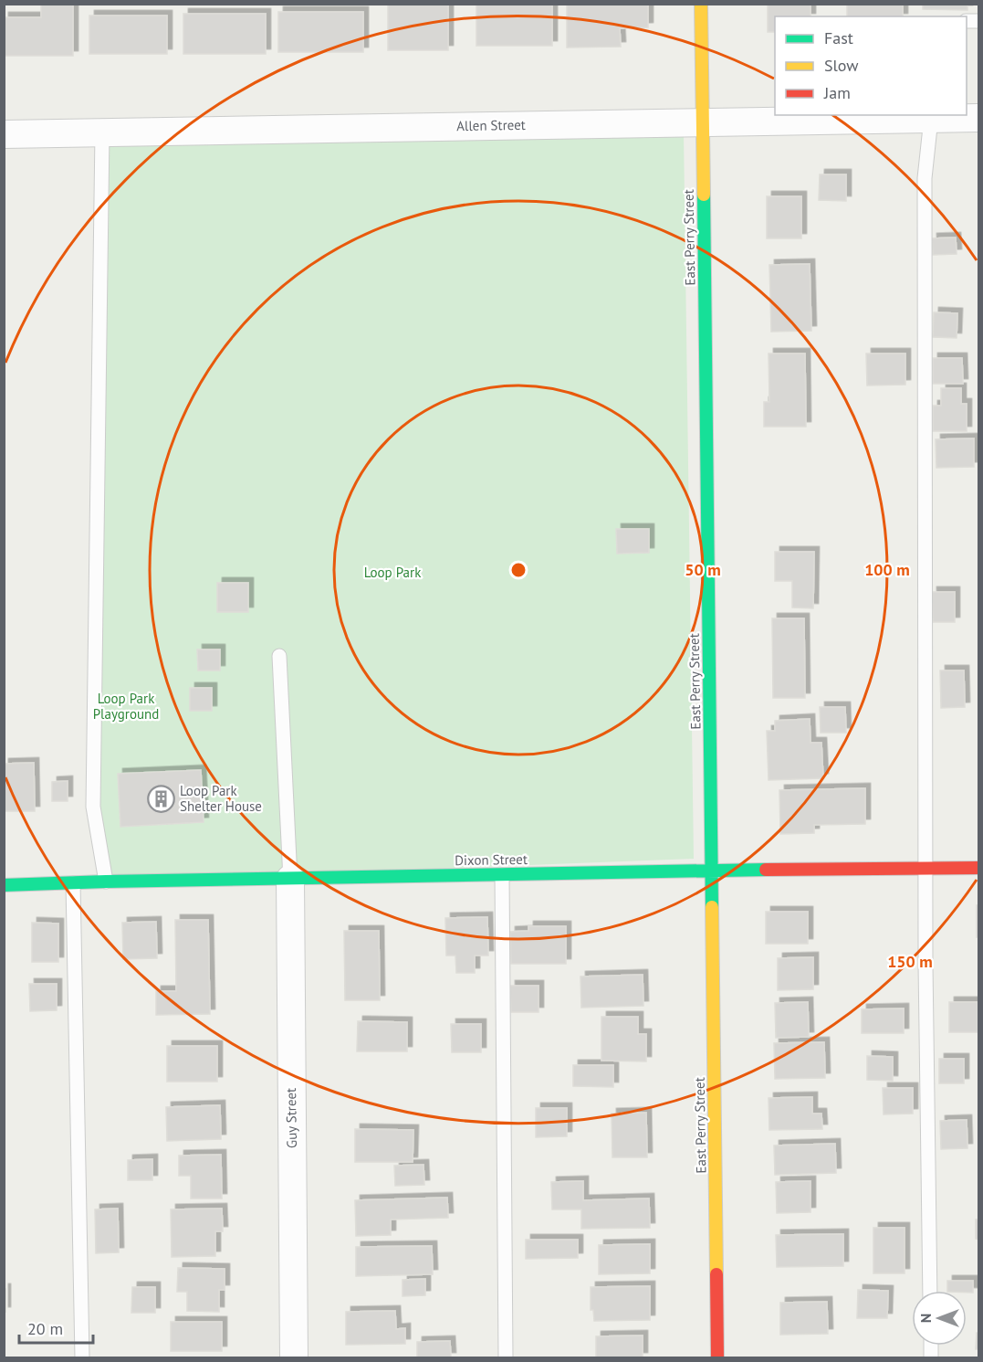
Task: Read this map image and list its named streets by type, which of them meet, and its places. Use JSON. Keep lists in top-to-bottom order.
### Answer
{
  "streets": {
    "street": [
      "Allen Street",
      "East Perry Street",
      "Dixon Street",
      "Guy Street"
    ]
  },
  "crossings": [
    ["Allen Street", "East Perry Street"],
    ["East Perry Street", "Dixon Street"],
    ["Dixon Street", "Guy Street"]
  ],
  "parks": ["Loop Park", "Loop Park Playground"],
  "places": {
    "building": ["Loop Park Shelter House"]
  },
  "legend": ["Fast", "Slow", "Jam"],
  "scale_bar": "20 m",
  "north": "left",
  "rings": ["50 m", "100 m", "150 m"]
}
